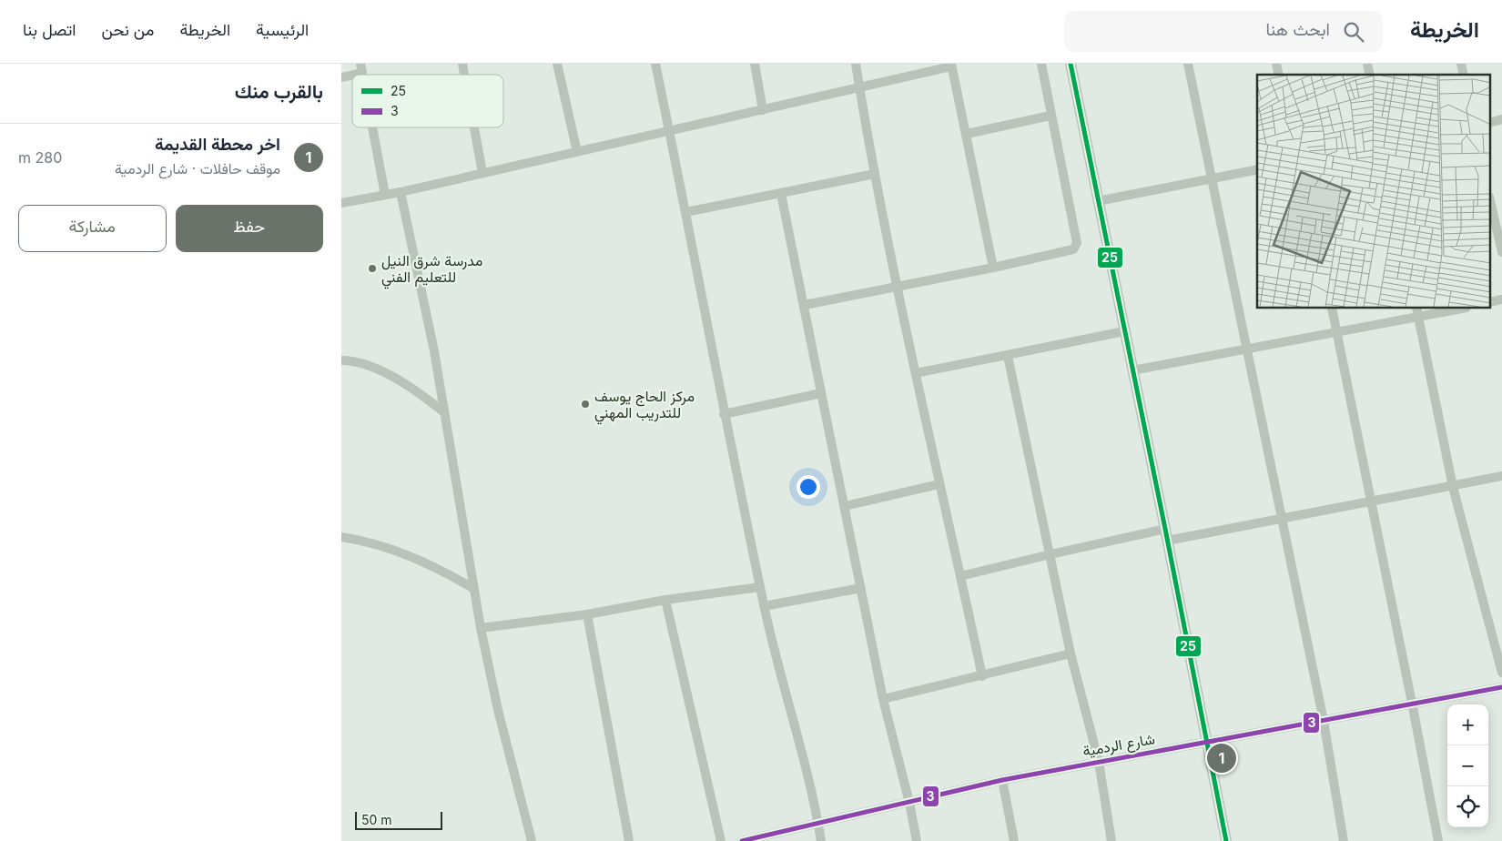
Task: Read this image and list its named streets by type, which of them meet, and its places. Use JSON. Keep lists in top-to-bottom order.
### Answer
{
  "streets": {
    "street": ["شارع الردمية"]
  },
  "places": ["مدرسة شرق النيل للتعليم الفني", "مركز الحاج يوسف للتدريب المهني"],
  "lines": ["transit line 25", "transit line 3"],
  "legend": ["25", "3"],
  "scale_bar": "50 m",
  "page": {
    "header": "الخريطة",
    "search": "ابحث هنا",
    "nav": [
      "الرئيسية",
      "الخريطة",
      "من نحن",
      "اتصل بنا"
    ],
    "heading": "بالقرب منك",
    "list": [
      {
        "mark": "1",
        "name": "اخر محطة القديمة",
        "note": "موقف حافلات · شارع الردمية",
        "value": "280 m"
      }
    ],
    "buttons": ["حفظ", "مشاركة"],
    "map_buttons": ["+", "−"],
    "pins": "1",
    "scale": "50 m"
  }
}
